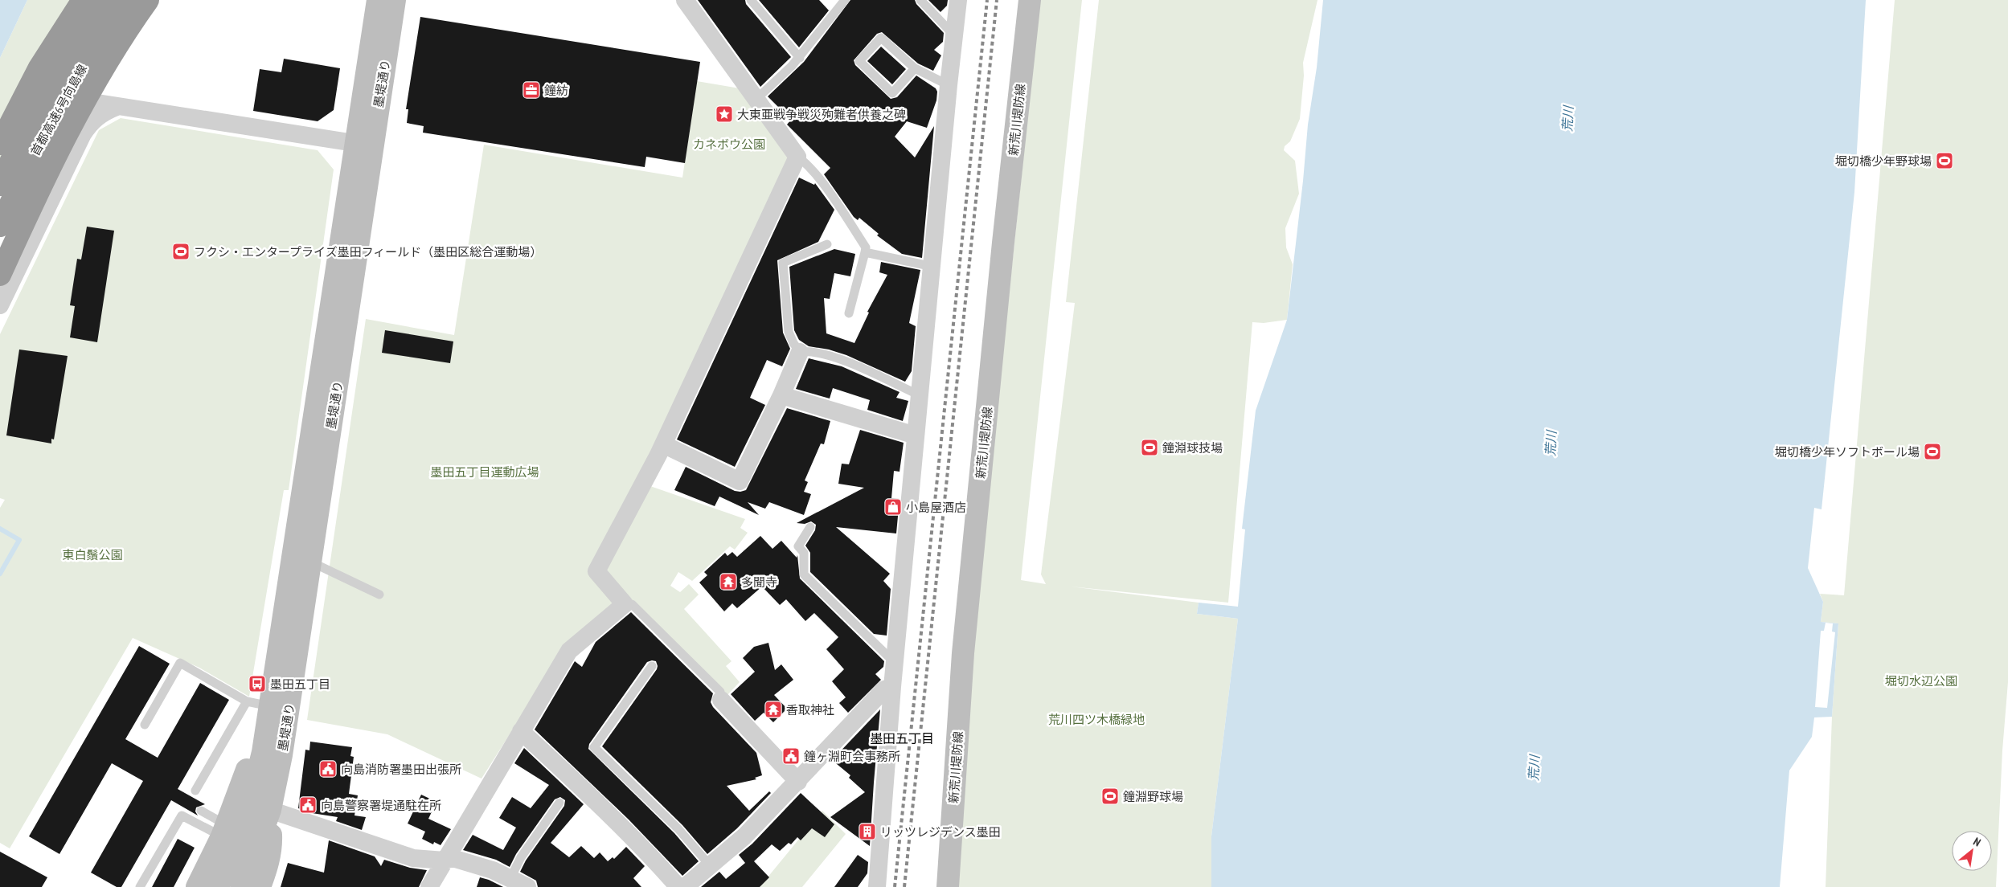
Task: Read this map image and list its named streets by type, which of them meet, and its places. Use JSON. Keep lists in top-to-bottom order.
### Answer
{
  "streets": {
    "highway": ["首都高速6号向島線"],
    "main road": ["墨堤通り", "新荒川堤防線"]
  },
  "districts": ["墨田五丁目"],
  "water": ["荒川"],
  "parks": [
    "カネボウ公園",
    "墨田五丁目運動広場",
    "東白鬚公園",
    "堀切水辺公園",
    "荒川四ツ木橋緑地"
  ],
  "places": {
    "office": ["鐘紡"],
    "place": ["大東亜戦争戦災殉難者供養之碑"],
    "sports": [
      "堀切橋少年野球場",
      "フクシ・エンタープライズ墨田フィールド（墨田区総合運動場）",
      "鐘淵球技場",
      "堀切橋少年ソフトボール場",
      "鐘淵野球場"
    ],
    "shop": ["小島屋酒店"],
    "temple": ["多聞寺", "香取神社"],
    "bus stop": ["墨田五丁目"],
    "public building": ["鐘ヶ淵町会事務所", "向島消防署墨田出張所", "向島警察署堤通駐在所"],
    "building": ["リッツレジデンス墨田"]
  },
  "north": "top right"
}
